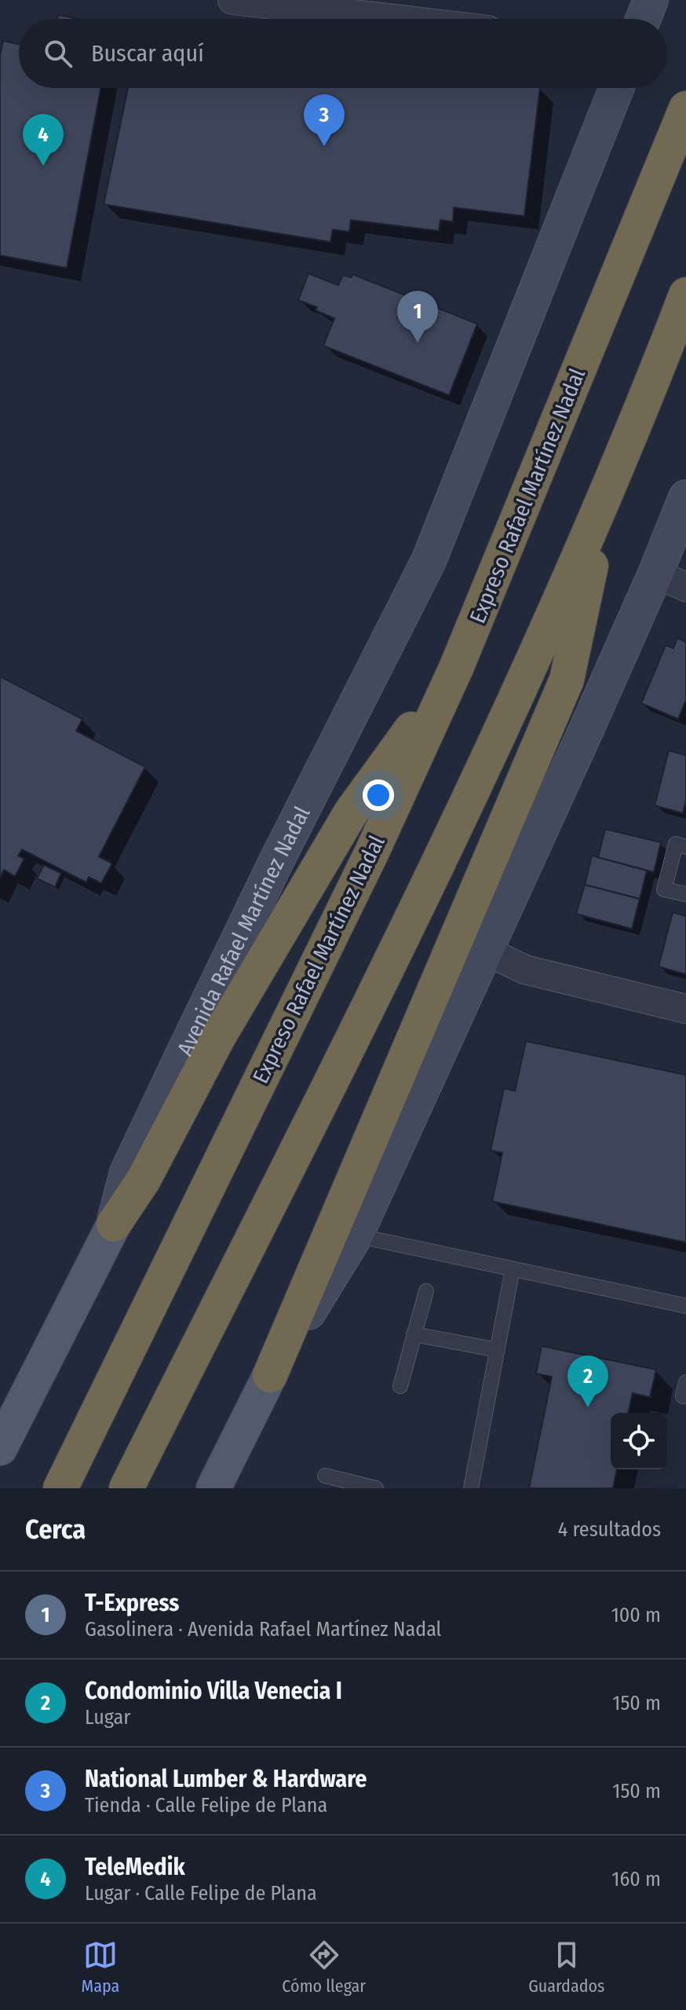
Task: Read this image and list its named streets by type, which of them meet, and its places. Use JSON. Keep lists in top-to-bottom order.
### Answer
{
  "streets": {
    "highway": ["Expreso Rafael Martínez Nadal"],
    "main road": ["Avenida Rafael Martínez Nadal"]
  },
  "page": {
    "search": "Buscar aquí",
    "pins": [
      "3",
      "4",
      "1",
      "2"
    ],
    "heading": ["Cerca", "4 resultados"],
    "list": [
      {
        "mark": "1",
        "name": "T-Express",
        "note": "Gasolinera · Avenida Rafael Martínez Nadal",
        "value": "100 m"
      },
      {
        "mark": "2",
        "name": "Condominio Villa Venecia I",
        "note": "Lugar",
        "value": "150 m"
      },
      {
        "mark": "3",
        "name": "National Lumber & Hardware",
        "note": "Tienda · Calle Felipe de Plana",
        "value": "150 m"
      },
      {
        "mark": "4",
        "name": "TeleMedik",
        "note": "Lugar · Calle Felipe de Plana",
        "value": "160 m"
      }
    ],
    "nav": ["Mapa", "Cómo llegar", "Guardados"]
  }
}
